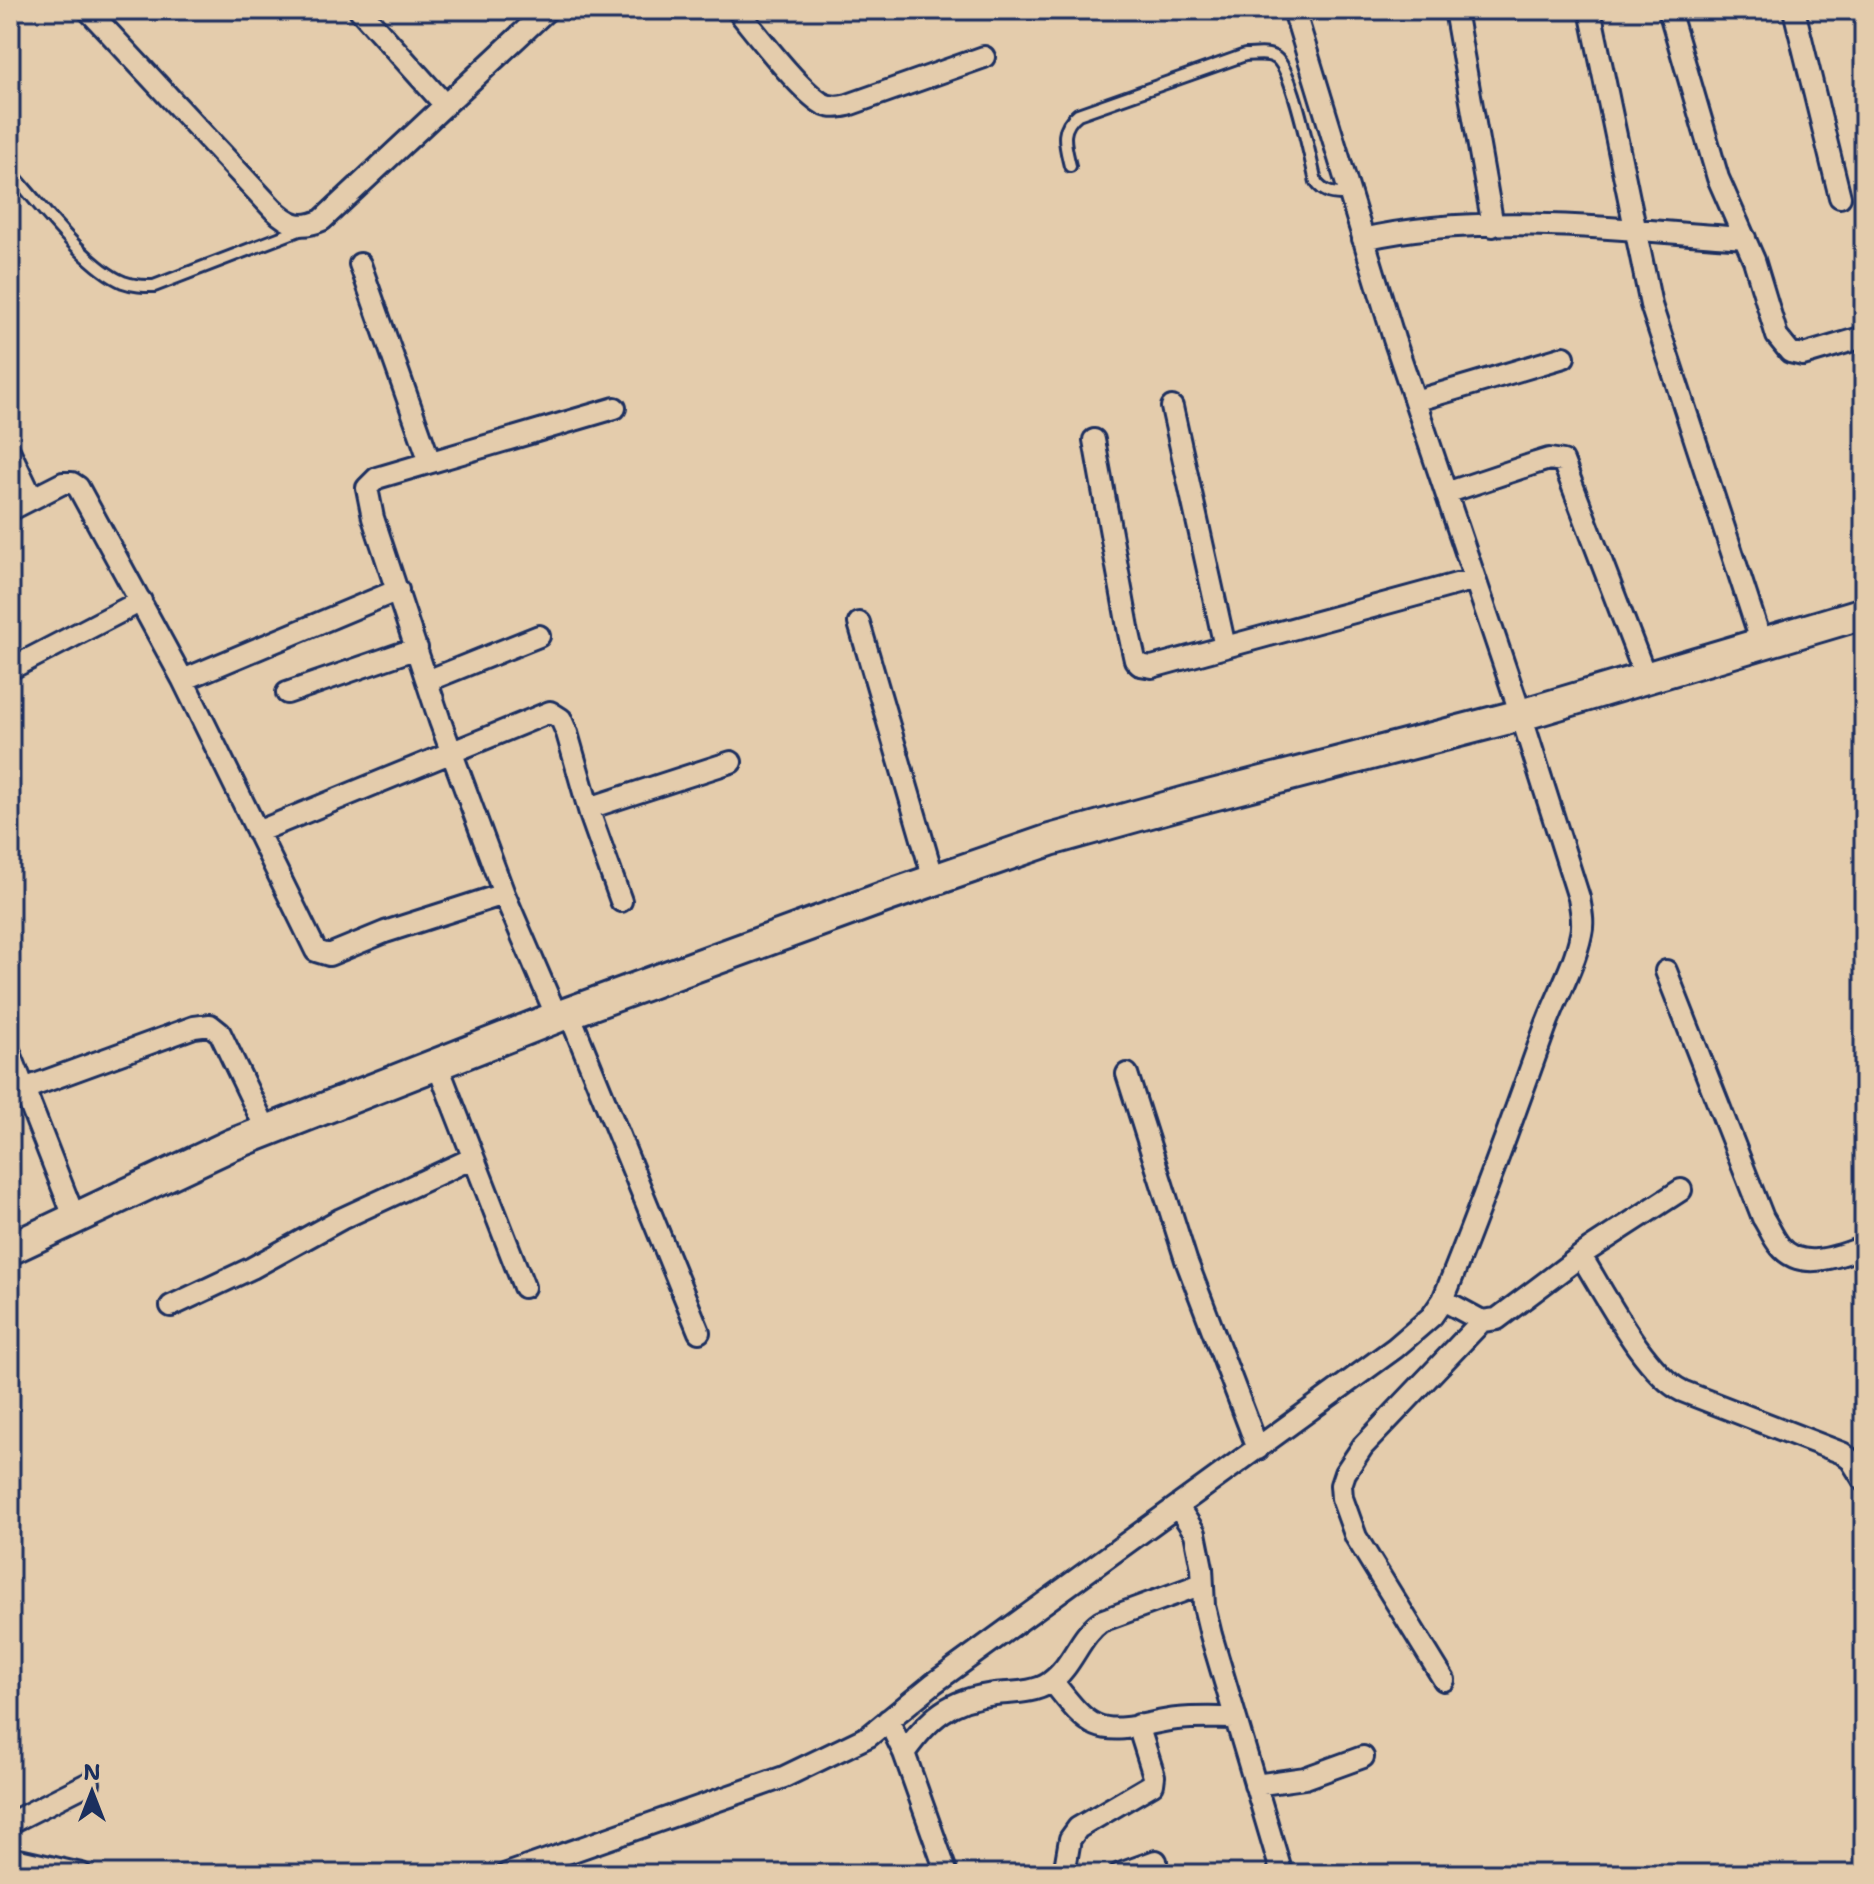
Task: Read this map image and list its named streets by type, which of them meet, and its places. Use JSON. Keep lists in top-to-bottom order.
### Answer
{
  "north": "top"
}
